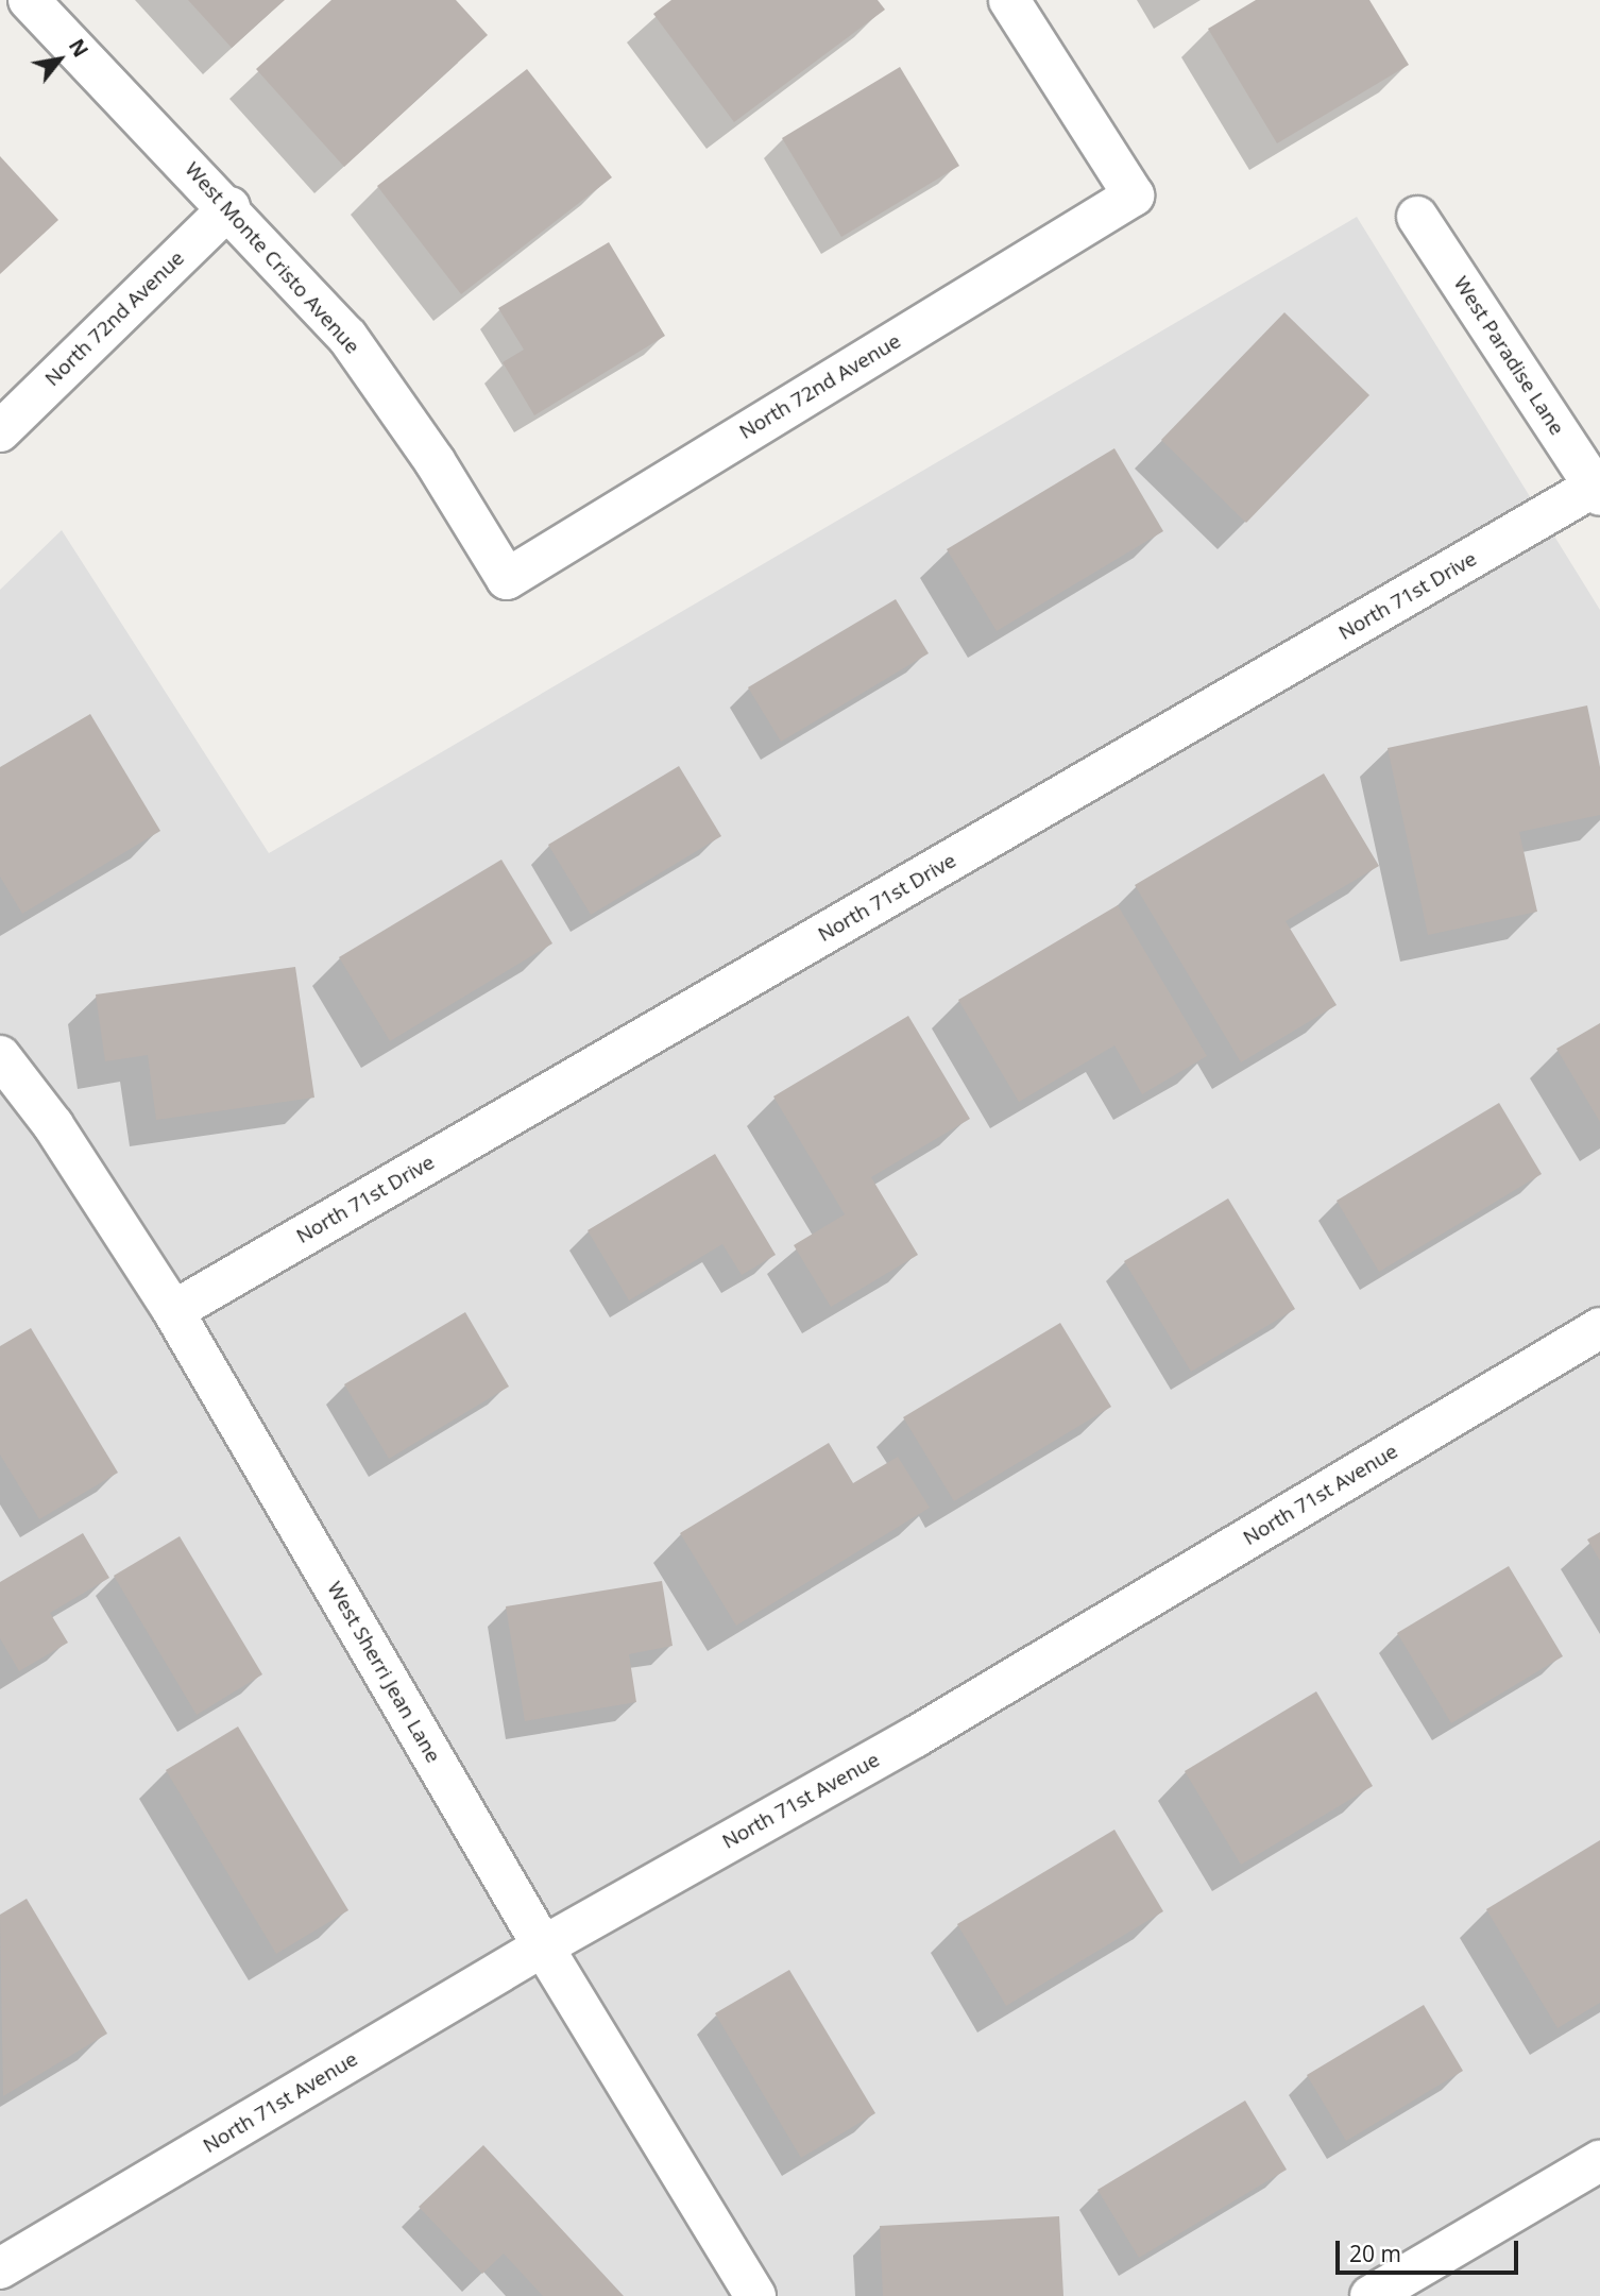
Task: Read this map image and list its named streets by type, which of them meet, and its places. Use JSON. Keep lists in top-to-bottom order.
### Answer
{
  "streets": {
    "street": [
      "West Monte Cristo Avenue",
      "North 72nd Avenue",
      "West Paradise Lane",
      "North 71st Drive",
      "North 71st Avenue",
      "West Sherri Jean Lane"
    ]
  },
  "crossings": [
    ["West Monte Cristo Avenue", "North 72nd Avenue"],
    ["West Paradise Lane", "North 71st Drive"],
    ["North 71st Drive", "West Sherri Jean Lane"],
    ["North 71st Avenue", "West Sherri Jean Lane"]
  ],
  "scale_bar": "20 m",
  "north": "top right"
}
